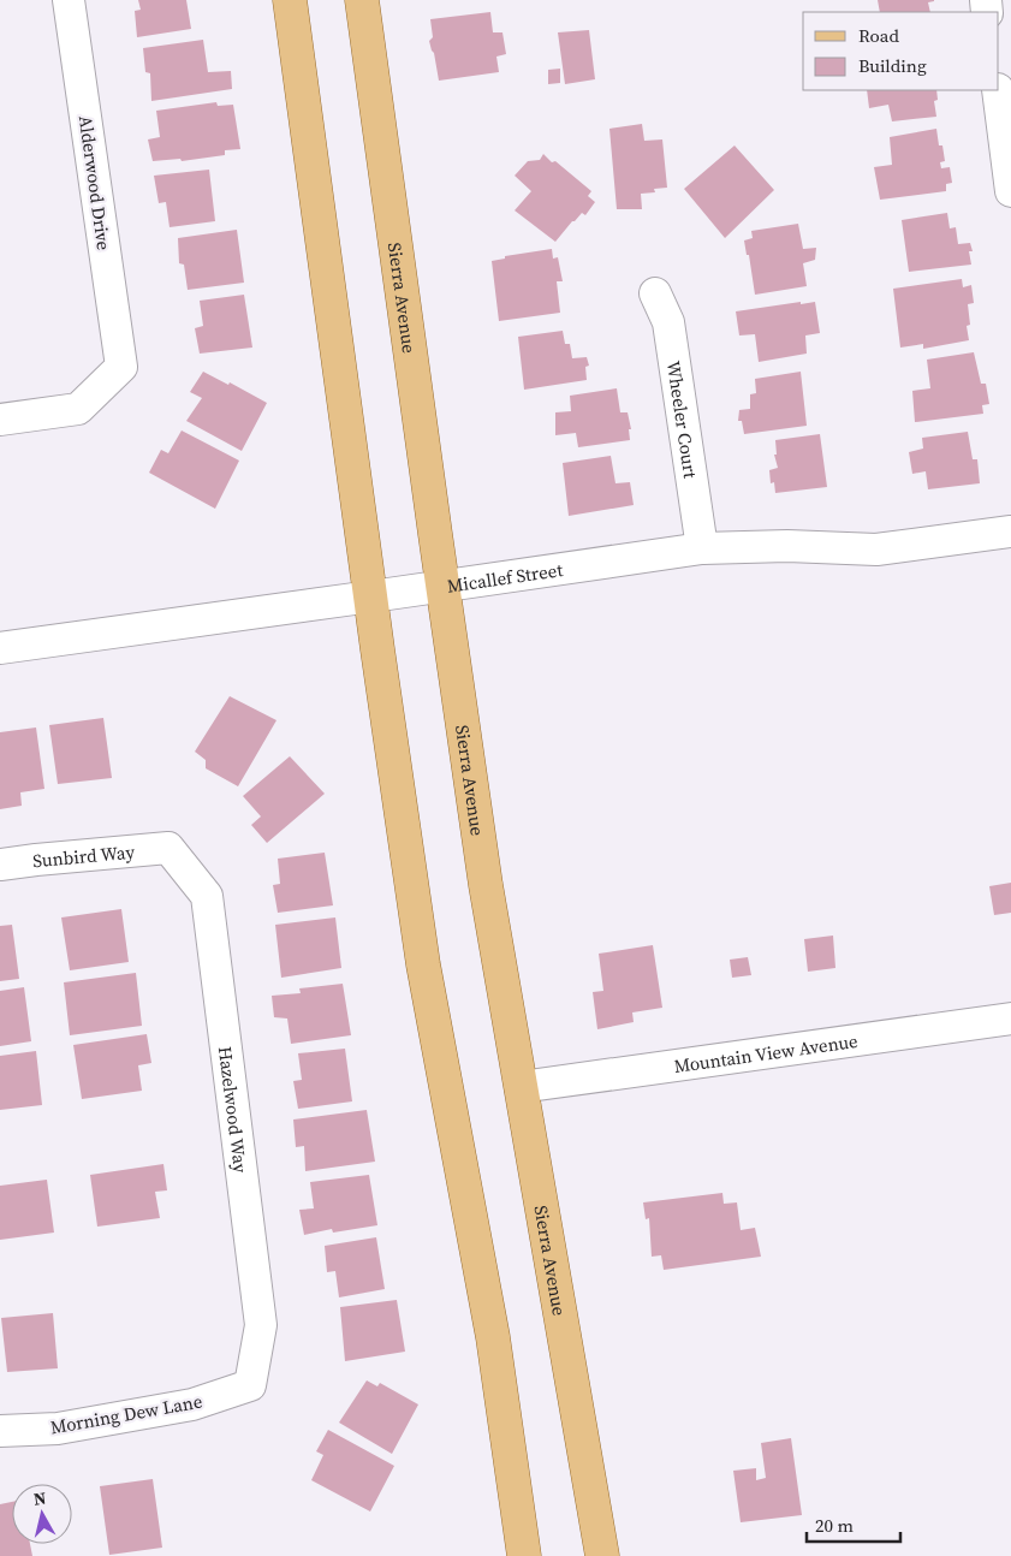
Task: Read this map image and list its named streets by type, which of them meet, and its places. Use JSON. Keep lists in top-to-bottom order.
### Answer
{
  "streets": {
    "main road": ["Sierra Avenue"],
    "street": [
      "Alderwood Drive",
      "Wheeler Court",
      "Micallef Street",
      "Sunbird Way",
      "Mountain View Avenue",
      "Hazelwood Way",
      "Morning Dew Lane"
    ]
  },
  "crossings": [
    ["Sierra Avenue", "Micallef Street"],
    ["Sierra Avenue", "Mountain View Avenue"],
    ["Wheeler Court", "Micallef Street"],
    ["Sunbird Way", "Hazelwood Way"],
    ["Hazelwood Way", "Morning Dew Lane"]
  ],
  "legend": ["Road", "Building"],
  "scale_bar": "20 m",
  "north": "top"
}
